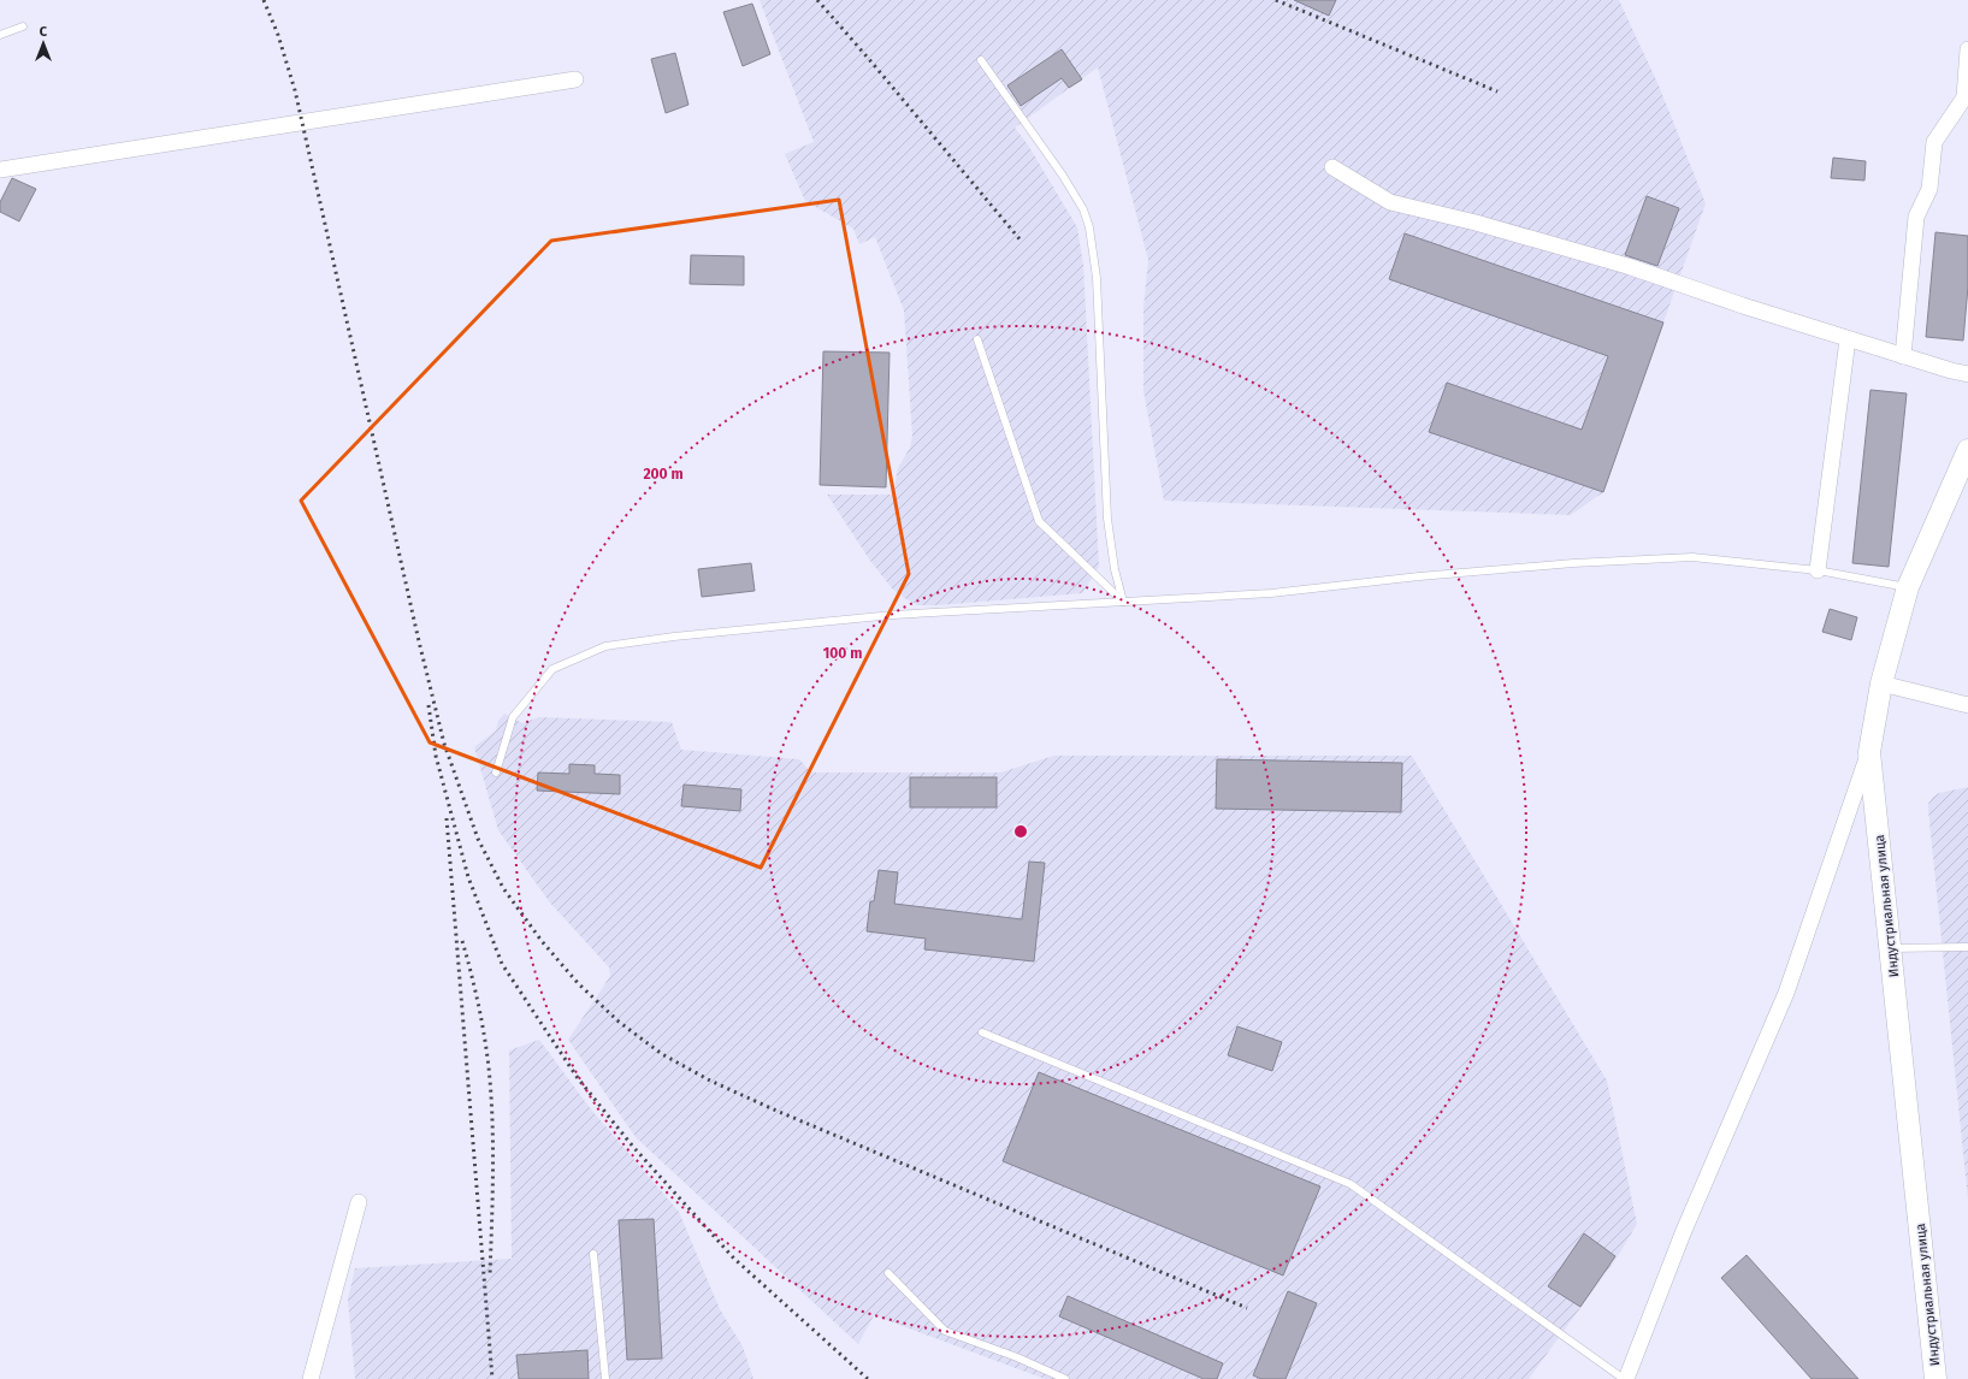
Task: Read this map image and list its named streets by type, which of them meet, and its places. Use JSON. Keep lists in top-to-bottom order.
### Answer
{
  "streets": {
    "main road": ["Индустриальная улица"]
  },
  "north": "top",
  "rings": ["200 m", "100 m"]
}
